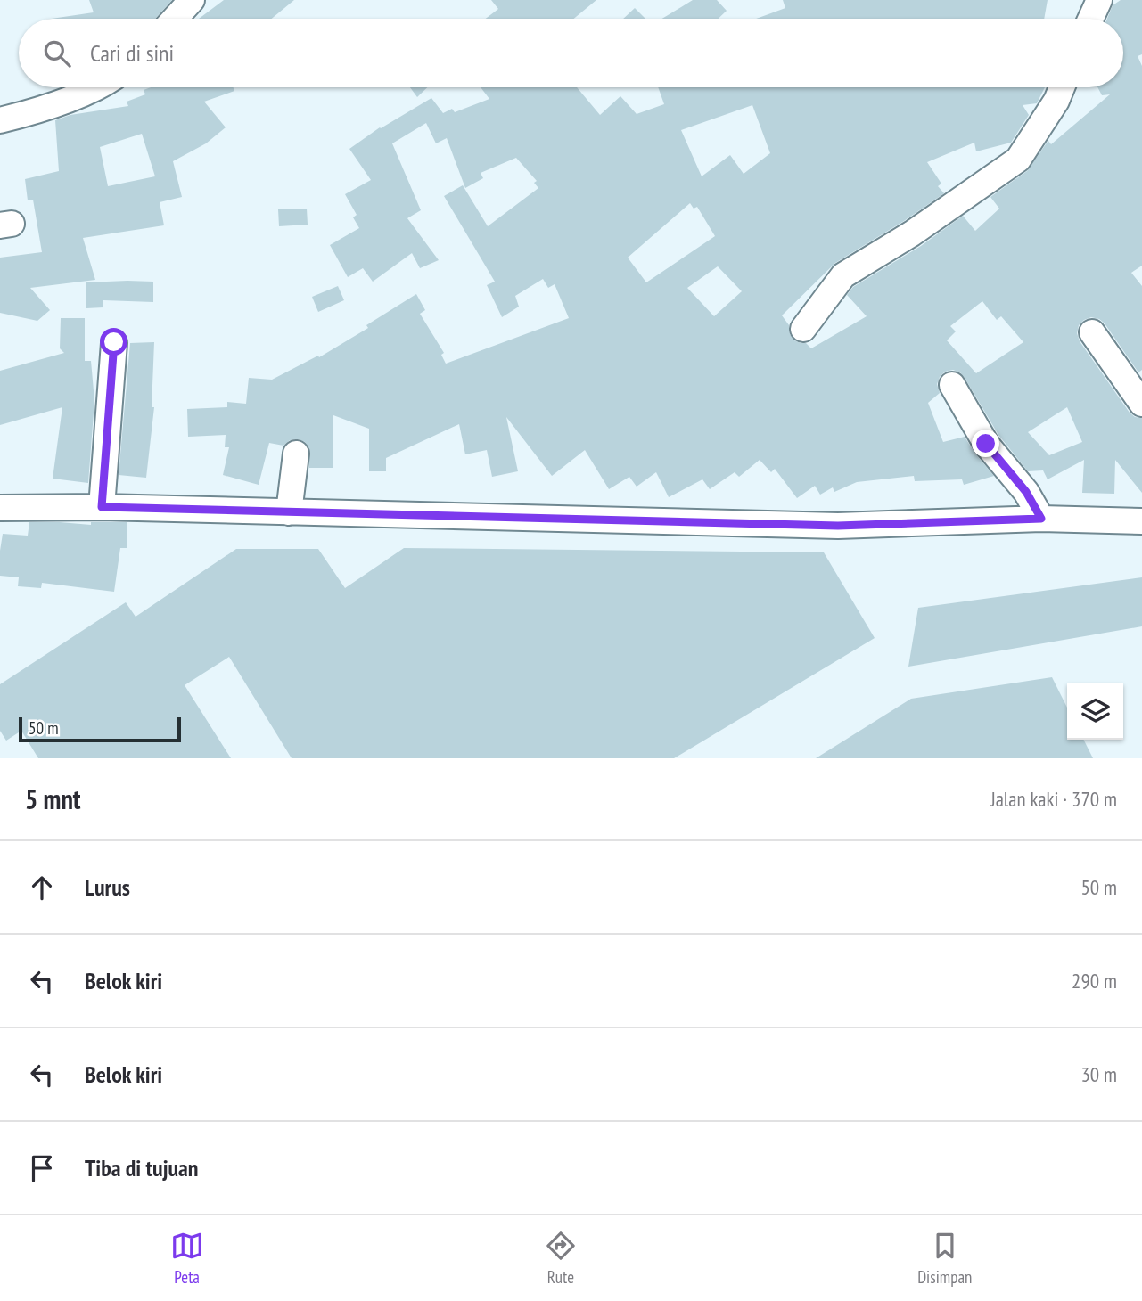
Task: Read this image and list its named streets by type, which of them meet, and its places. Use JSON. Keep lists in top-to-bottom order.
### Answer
{
  "scale_bar": "50 m",
  "page": {
    "search": "Cari di sini",
    "scale": "50 m",
    "heading": ["5 mnt", "Jalan kaki · 370 m"],
    "list": [
      ["Lurus", "50 m"],
      ["Belok kiri", "290 m"],
      ["Belok kiri", "30 m"],
      "Tiba di tujuan"
    ],
    "nav": ["Peta", "Rute", "Disimpan"]
  }
}
